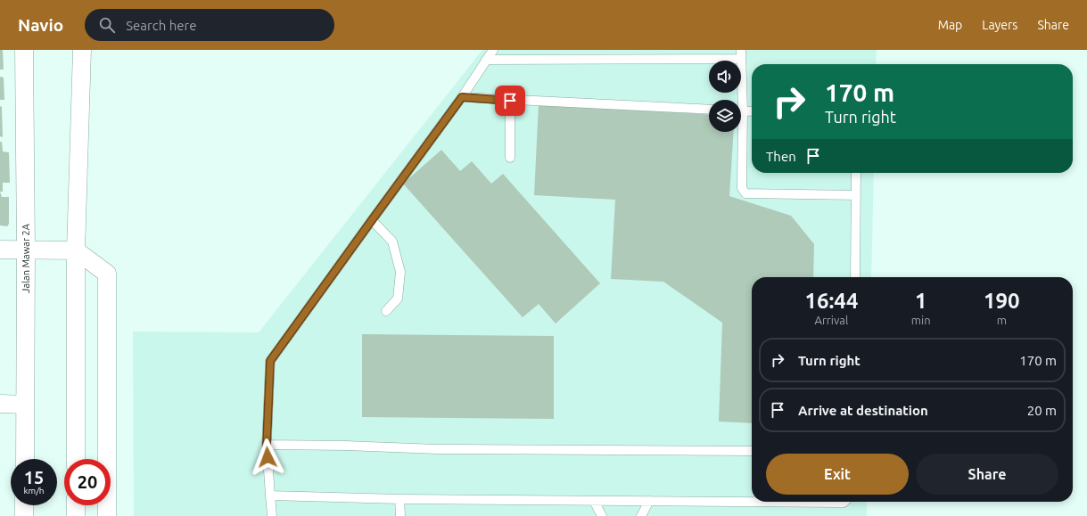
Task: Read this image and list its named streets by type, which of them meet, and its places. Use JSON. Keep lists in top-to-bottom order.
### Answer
{
  "streets": {
    "street": ["Jalan Mawar 2A"]
  },
  "page": {
    "header": "Navio",
    "search": "Search here",
    "nav": ["Map", "Layers", "Share"],
    "turn": ["170 m", "Turn right"],
    "then": "Then",
    "eta": [
      "16:44",
      "Arrival",
      "1",
      "min",
      "190",
      "m"
    ],
    "list": [
      {
        "name": "Turn right",
        "value": "170 m"
      },
      {
        "name": "Arrive at destination",
        "value": "20 m"
      }
    ],
    "buttons": ["Exit", "Share"],
    "speed": "15 km/h",
    "limit": "20"
  }
}
